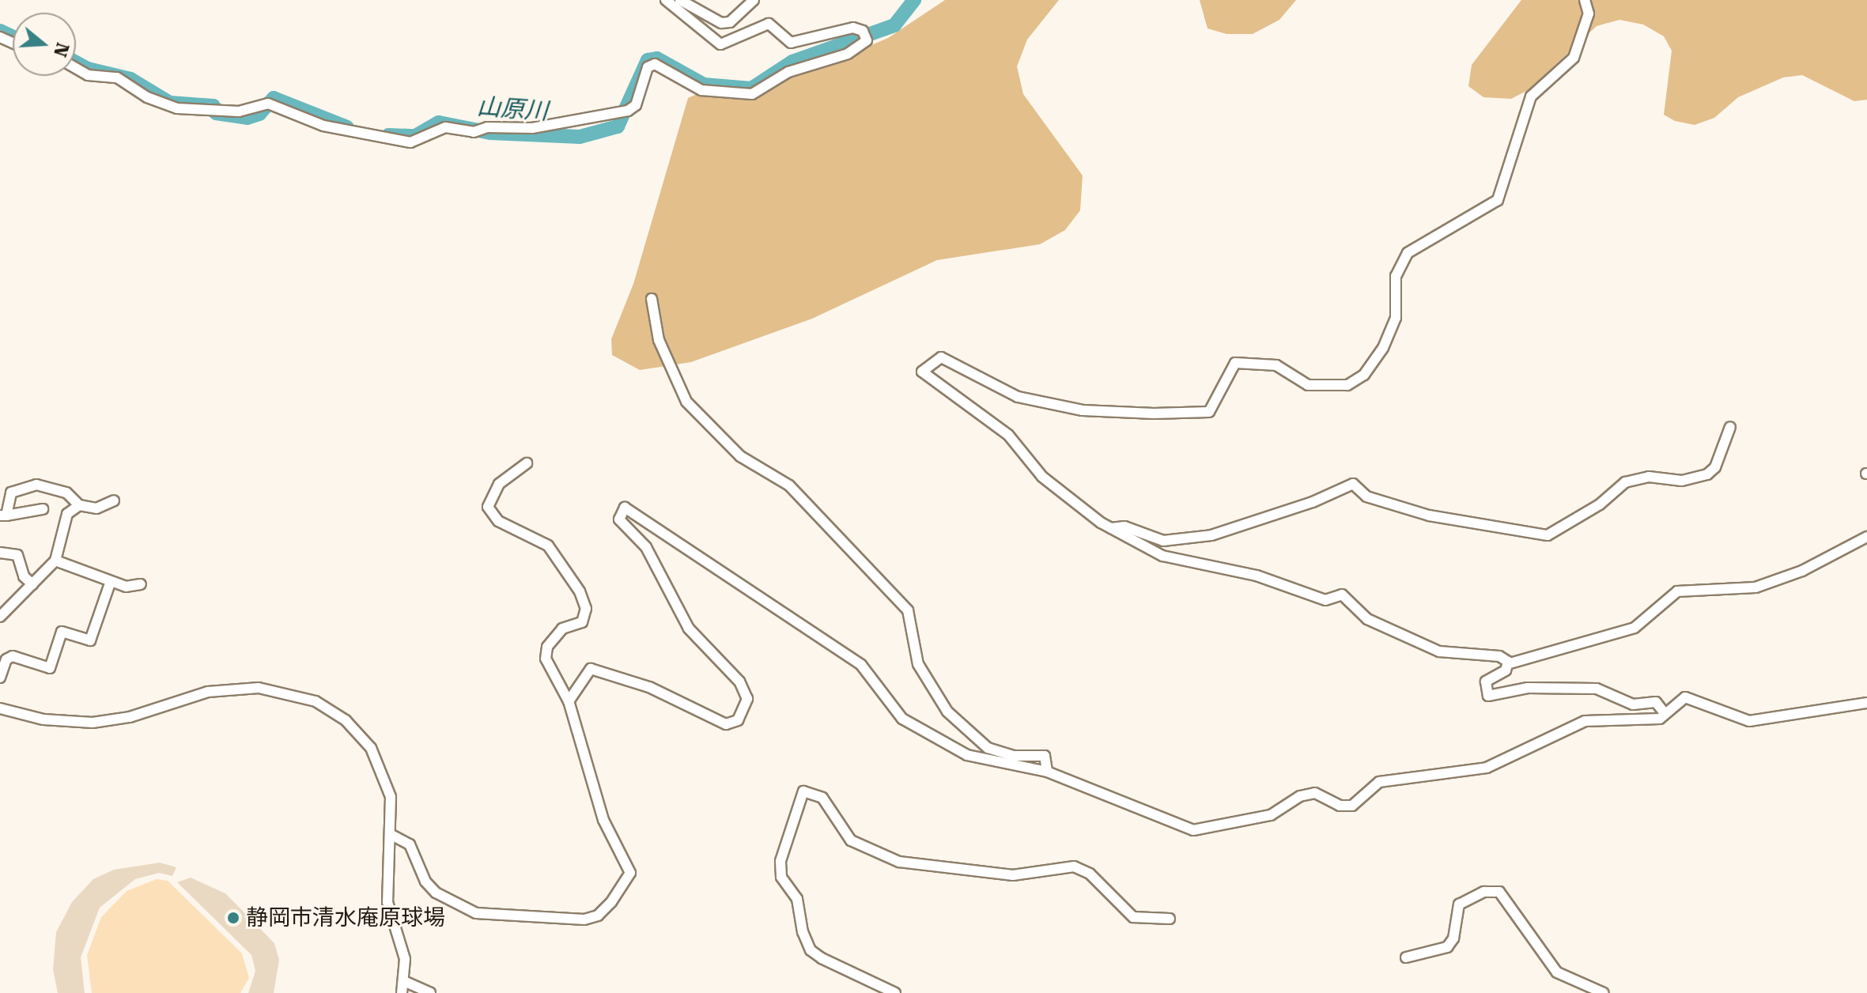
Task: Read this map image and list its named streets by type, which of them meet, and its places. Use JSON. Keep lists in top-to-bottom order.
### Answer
{
  "water": ["山原川"],
  "places": ["静岡市清水庵原球場"],
  "north": "right"
}
